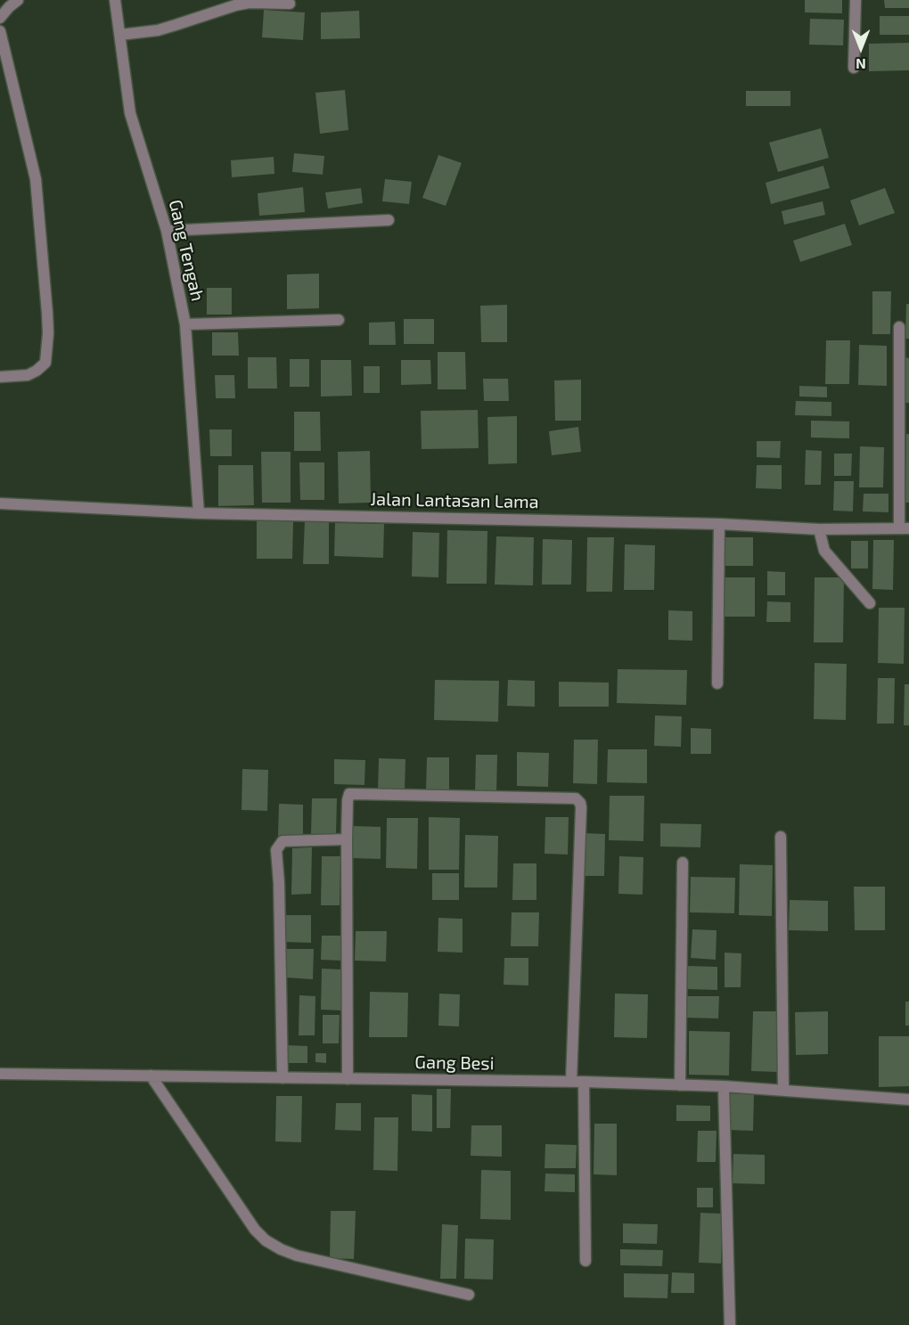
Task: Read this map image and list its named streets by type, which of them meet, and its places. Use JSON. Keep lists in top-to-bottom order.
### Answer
{
  "streets": {
    "street": ["Gang Tengah", "Jalan Lantasan Lama", "Gang Besi"]
  },
  "crossings": [
    ["Gang Tengah", "Jalan Lantasan Lama"]
  ],
  "north": "bottom"
}
